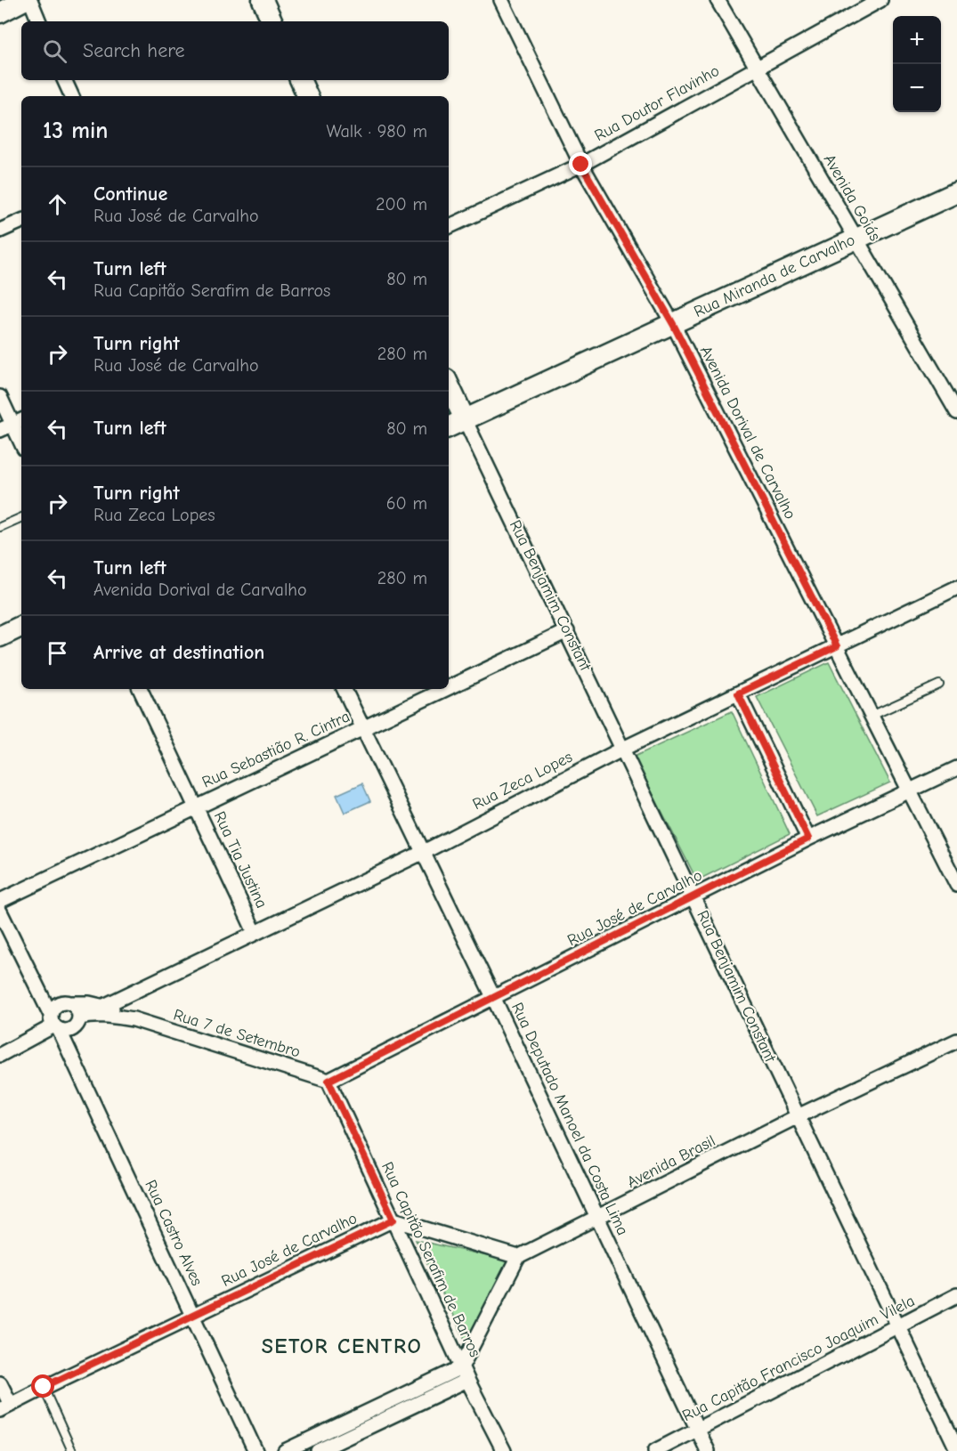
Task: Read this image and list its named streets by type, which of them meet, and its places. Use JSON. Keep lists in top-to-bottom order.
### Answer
{
  "streets": {
    "main road": ["Rua Miranda de Carvalho", "Rua Benjamim Constant"],
    "street": [
      "Rua Doutor Flavinho",
      "Avenida Goiás",
      "Avenida Dorival de Carvalho",
      "Rua Sebastião R. Cintra",
      "Rua Zeca Lopes",
      "Rua Tia Justina",
      "Rua José de Carvalho",
      "Rua 7 de Setembro",
      "Rua Deputado Manoel da Costa Lima",
      "Avenida Brasil",
      "Rua Castro Alves",
      "Rua Capitão Serafim de Barros",
      "Rua Capitão Francisco Joaquim Vilela"
    ]
  },
  "crossings": [
    ["Rua Doutor Flavinho", "Avenida Goiás"],
    ["Rua Doutor Flavinho", "Avenida Dorival de Carvalho"],
    ["Avenida Goiás", "Rua Miranda de Carvalho"],
    ["Rua Miranda de Carvalho", "Avenida Dorival de Carvalho"],
    ["Rua Miranda de Carvalho", "Rua Benjamim Constant"],
    ["Avenida Dorival de Carvalho", "Rua Zeca Lopes"],
    ["Avenida Dorival de Carvalho", "Rua José de Carvalho"],
    ["Rua Benjamim Constant", "Rua Sebastião R. Cintra"],
    ["Rua Benjamim Constant", "Rua Zeca Lopes"],
    ["Rua Benjamim Constant", "Rua José de Carvalho"],
    ["Rua Benjamim Constant", "Avenida Brasil"],
    ["Rua Benjamim Constant", "Rua Capitão Francisco Joaquim Vilela"],
    ["Rua Sebastião R. Cintra", "Rua Tia Justina"],
    ["Rua Sebastião R. Cintra", "Rua Deputado Manoel da Costa Lima"],
    ["Rua Zeca Lopes", "Rua Tia Justina"],
    ["Rua Zeca Lopes", "Rua 7 de Setembro"],
    ["Rua Zeca Lopes", "Rua Deputado Manoel da Costa Lima"],
    ["Rua José de Carvalho", "Rua 7 de Setembro"],
    ["Rua José de Carvalho", "Rua Deputado Manoel da Costa Lima"],
    ["Rua José de Carvalho", "Rua Castro Alves"],
    ["Rua José de Carvalho", "Rua Capitão Serafim de Barros"],
    ["Rua 7 de Setembro", "Rua Castro Alves"],
    ["Rua 7 de Setembro", "Rua Capitão Serafim de Barros"],
    ["Rua Deputado Manoel da Costa Lima", "Avenida Brasil"],
    ["Rua Deputado Manoel da Costa Lima", "Rua Capitão Francisco Joaquim Vilela"]
  ],
  "districts": ["SETOR CENTRO"],
  "page": {
    "map_buttons": ["+", "−"],
    "search": "Search here",
    "heading": ["13 min", "Walk · 980 m"],
    "list": [
      ["Continue", "Rua José de Carvalho", "200 m"],
      ["Turn left", "Rua Capitão Serafim de Barros", "80 m"],
      ["Turn right", "Rua José de Carvalho", "280 m"],
      ["Turn left", "80 m"],
      ["Turn right", "Rua Zeca Lopes", "60 m"],
      ["Turn left", "Avenida Dorival de Carvalho", "280 m"],
      "Arrive at destination"
    ]
  }
}
